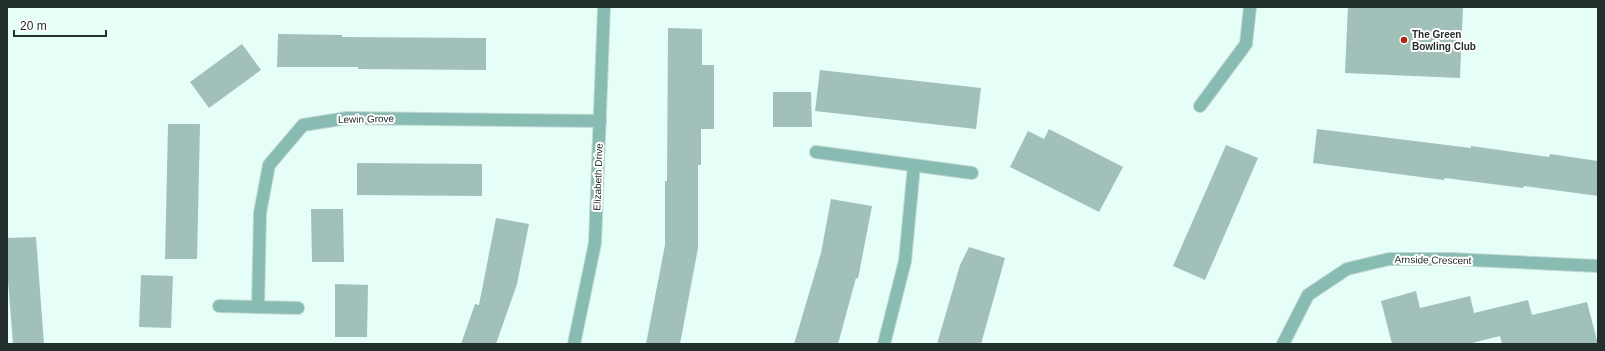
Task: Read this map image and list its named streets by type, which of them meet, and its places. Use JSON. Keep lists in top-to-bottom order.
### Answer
{
  "streets": {
    "street": ["Lewin Grove", "Elizabeth Drive", "Arnside Crescent"]
  },
  "crossings": [
    ["Lewin Grove", "Elizabeth Drive"]
  ],
  "places": ["The Green Bowling Club"],
  "scale_bar": "20 m"
}
